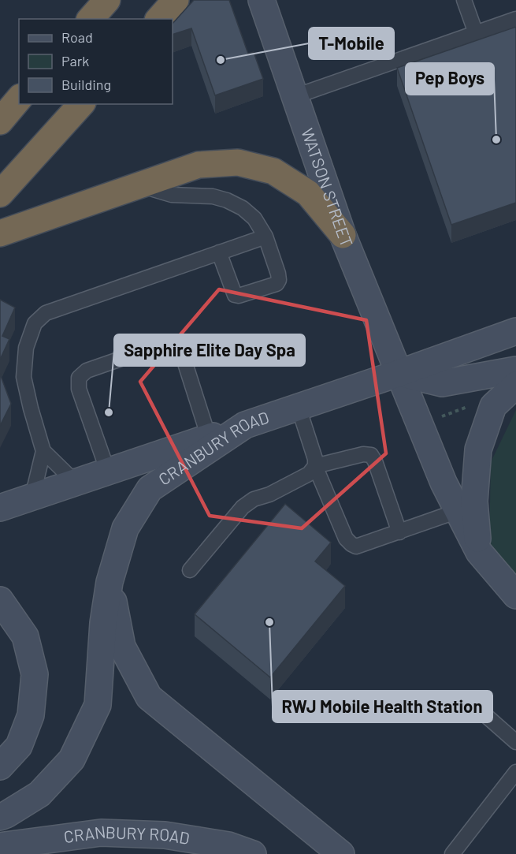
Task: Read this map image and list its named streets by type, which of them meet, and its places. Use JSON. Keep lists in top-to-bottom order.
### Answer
{
  "streets": {
    "main road": ["WATSON STREET", "CRANBURY ROAD"]
  },
  "crossings": [
    ["WATSON STREET", "CRANBURY ROAD"]
  ],
  "places": [
    "T-Mobile",
    "Pep Boys",
    "Sapphire Elite Day Spa",
    "RWJ Mobile Health Station"
  ],
  "legend": ["Road", "Park", "Building"]
}
